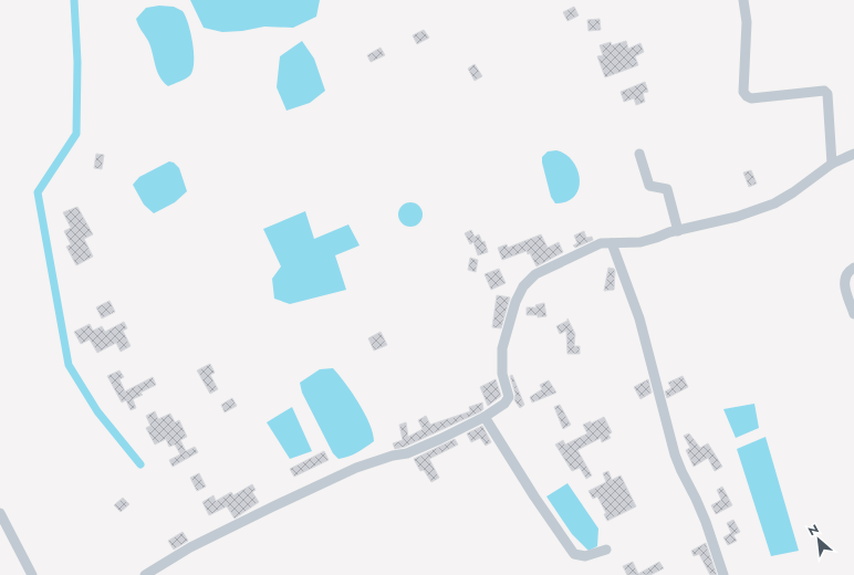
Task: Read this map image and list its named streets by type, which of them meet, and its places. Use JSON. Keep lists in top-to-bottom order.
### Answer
{
  "north": "top left"
}
